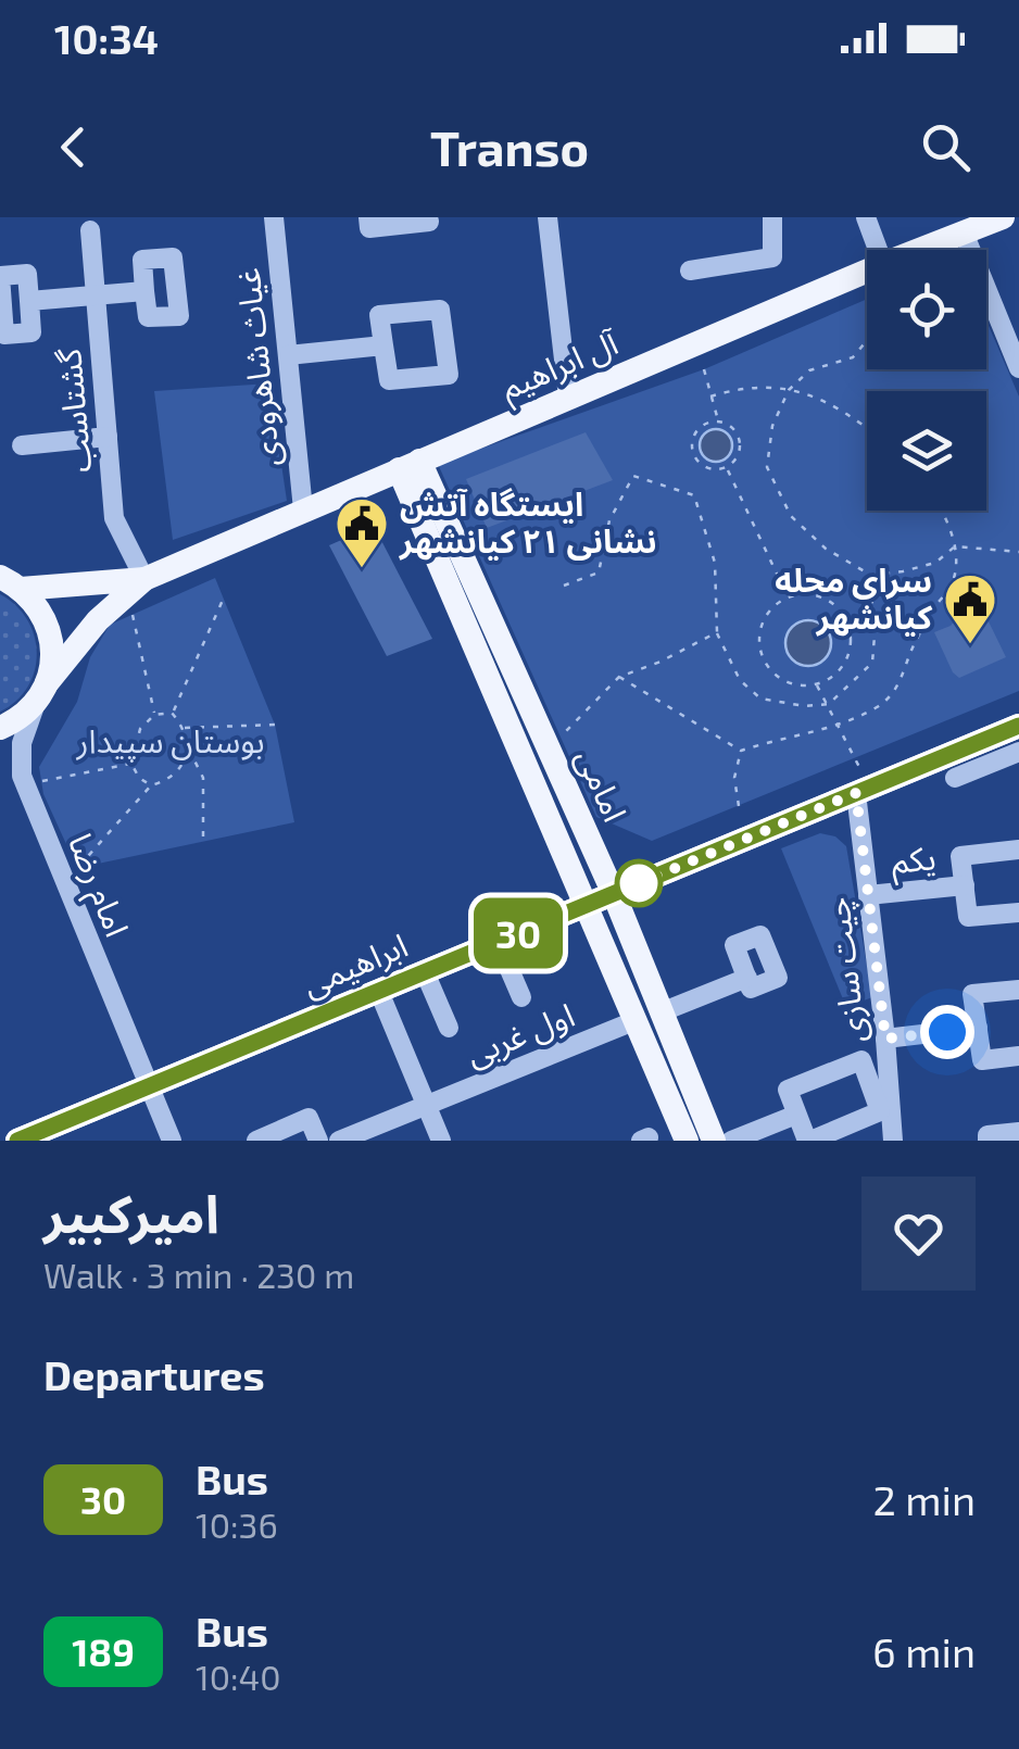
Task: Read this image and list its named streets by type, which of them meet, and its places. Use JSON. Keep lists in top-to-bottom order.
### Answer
{
  "streets": {
    "main road": ["آل ابراهیم", "امامی", "ابراهیمی"],
    "street": [
      "غیاث شاهرودی",
      "گشتاسب",
      "یکم",
      "امام رضا",
      "چیت سازی",
      "اول غربی"
    ]
  },
  "crossings": [
    ["آل ابراهیم", "غیاث شاهرودی"],
    ["آل ابراهیم", "گشتاسب"],
    ["آل ابراهیم", "امامی"],
    ["امامی", "ابراهیمی"],
    ["امامی", "اول غربی"],
    ["یکم", "چیت سازی"],
    ["امام رضا", "ابراهیمی"],
    ["ابراهیمی", "چیت سازی"]
  ],
  "parks": ["بوستان سپیدار"],
  "places": {
    "public building": ["ایستگاه آتش نشانی ۲۱ کیانشهر", "سرای محله کیانشهر"]
  },
  "lines": ["bus line 30"],
  "page": {
    "status": "10:34",
    "header": "Transo",
    "on_map": "30",
    "heading": [
      ["امیرکبیر", "Walk · 3 min · 230 m"],
      "Departures"
    ],
    "list": [
      {
        "mark": "30",
        "name": "Bus",
        "note": "10:36",
        "value": "2 min"
      },
      {
        "mark": "189",
        "name": "Bus",
        "note": "10:40",
        "value": "6 min"
      }
    ]
  }
}
